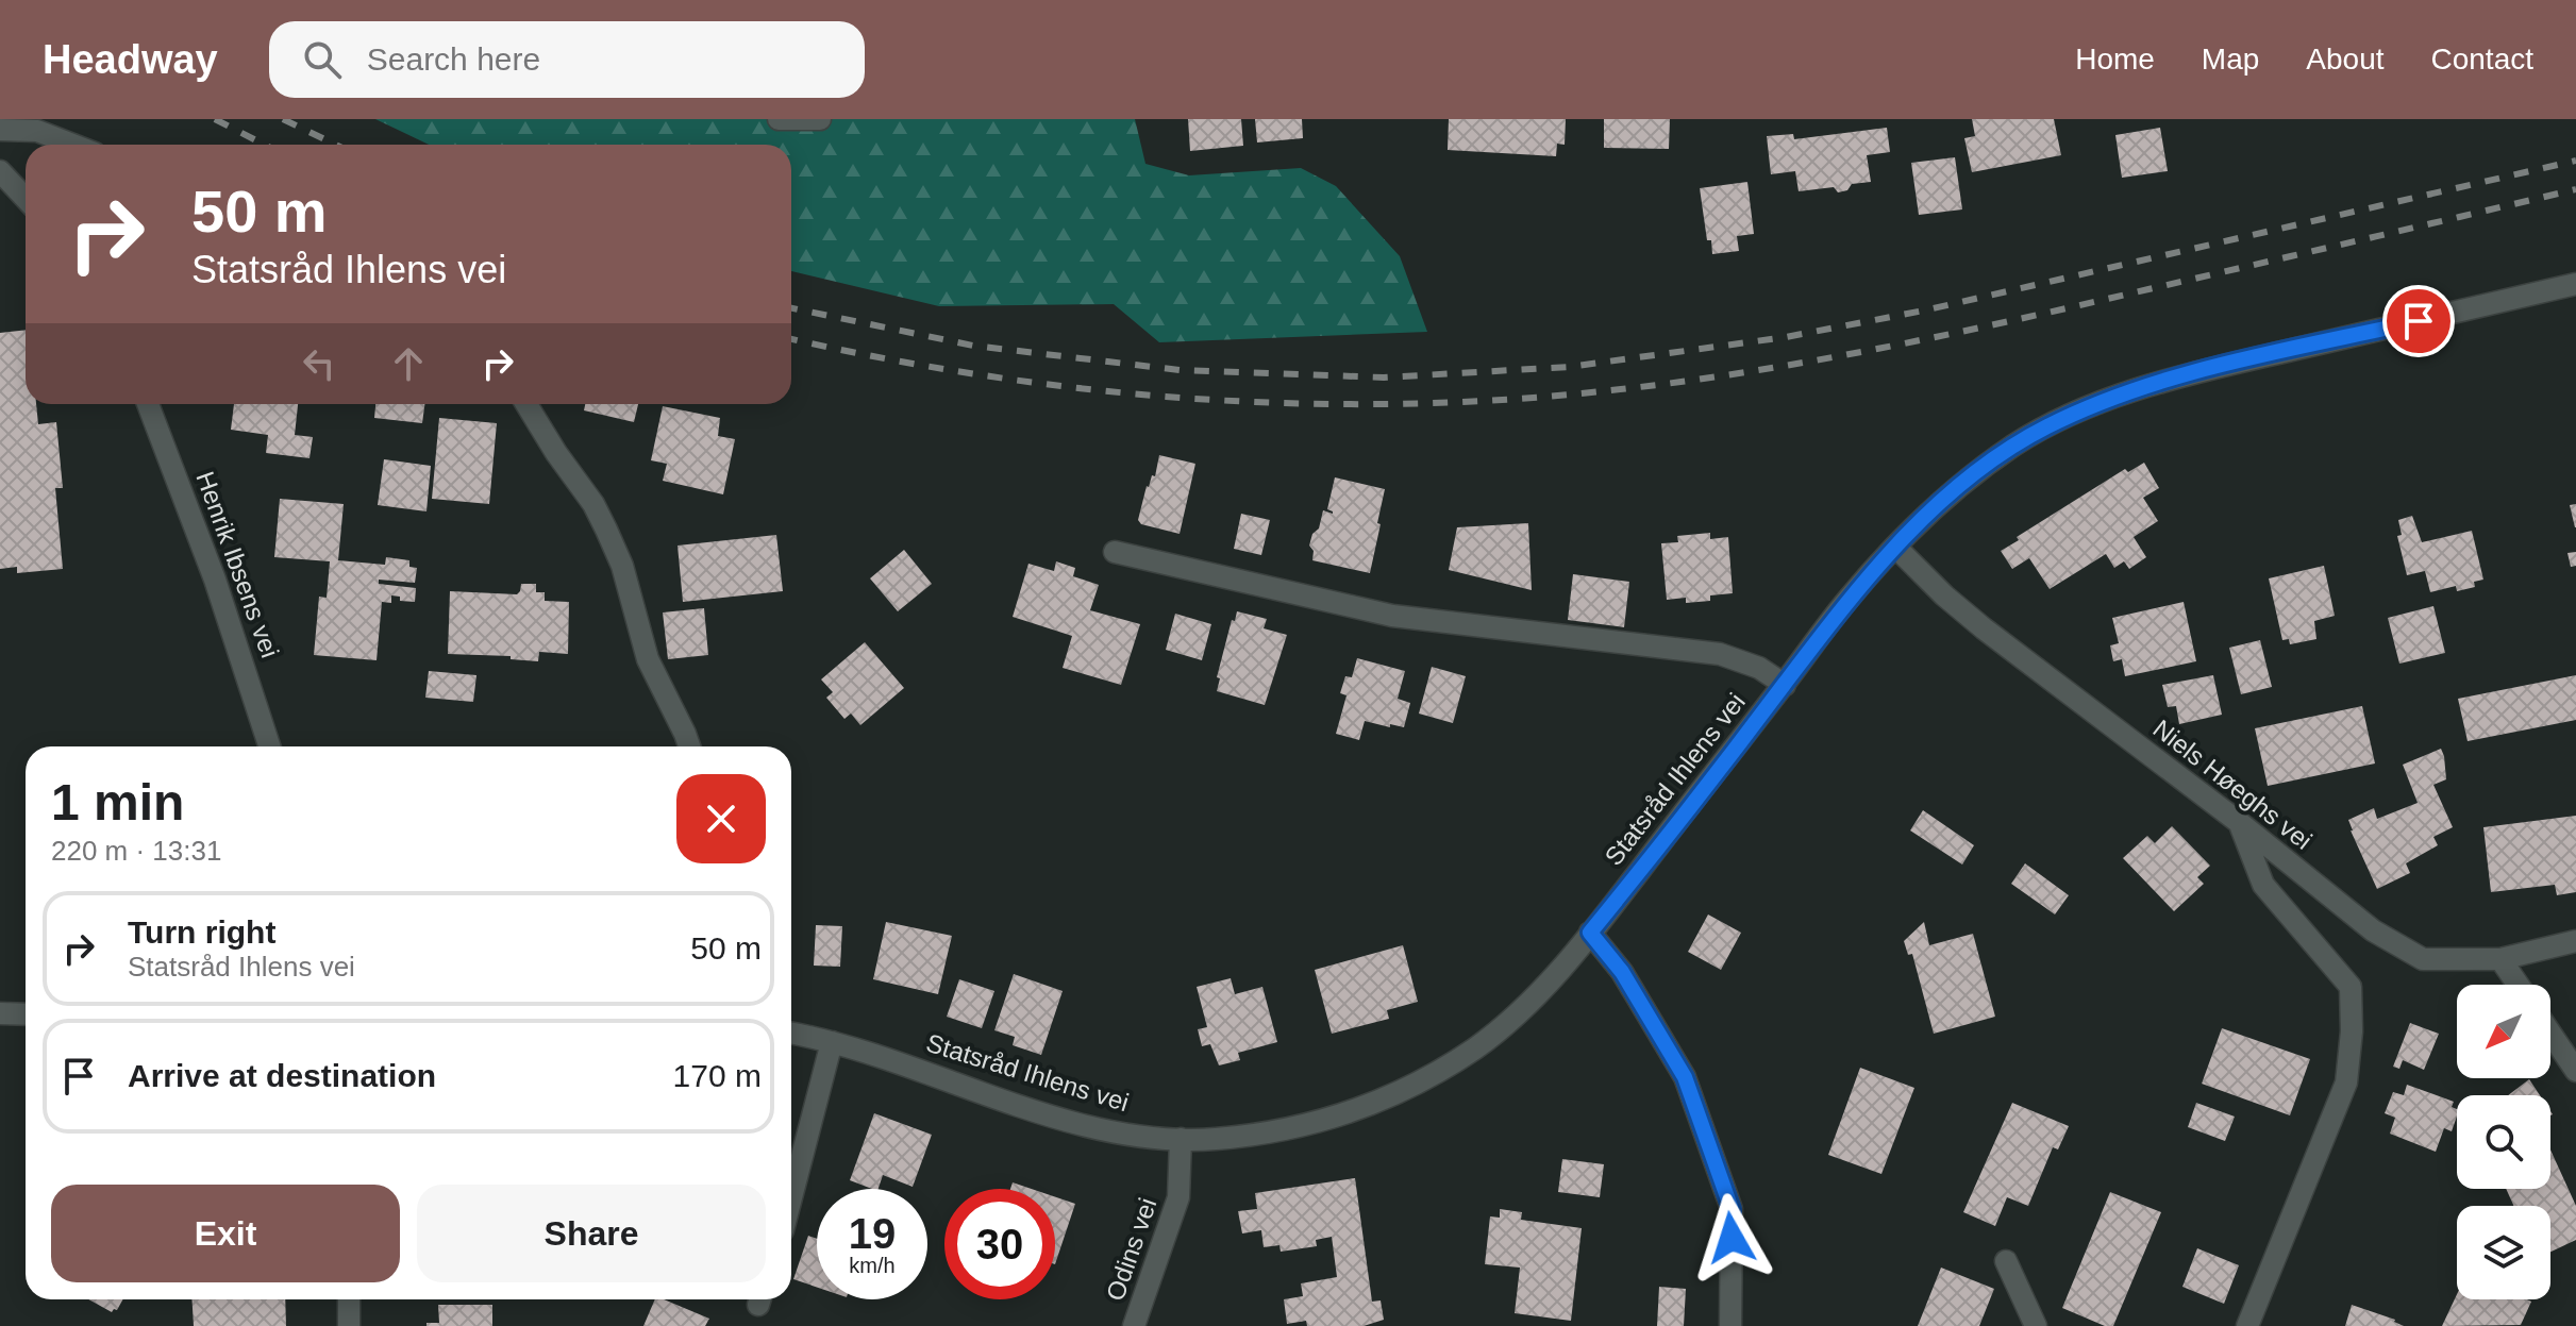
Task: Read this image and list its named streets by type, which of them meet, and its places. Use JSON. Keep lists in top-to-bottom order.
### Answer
{
  "streets": {
    "street": [
      "Henrik Ibsens vei",
      "Statsråd Ihlens vei",
      "Niels Høeghs vei",
      "Odins vei"
    ]
  },
  "crossings": [
    ["Statsråd Ihlens vei", "Niels Høeghs vei"],
    ["Statsråd Ihlens vei", "Odins vei"]
  ],
  "north": "bottom left",
  "page": {
    "header": "Headway",
    "search": "Search here",
    "nav": [
      "Home",
      "Map",
      "About",
      "Contact"
    ],
    "turn": ["50 m", "Statsråd Ihlens vei"],
    "heading": ["1 min", "220 m · 13:31"],
    "list": [
      {
        "name": "Turn right",
        "note": "Statsråd Ihlens vei",
        "value": "50 m"
      },
      {
        "name": "Arrive at destination",
        "value": "170 m"
      }
    ],
    "buttons": ["Exit", "Share"],
    "speed": "19 km/h",
    "limit": "30"
  }
}
